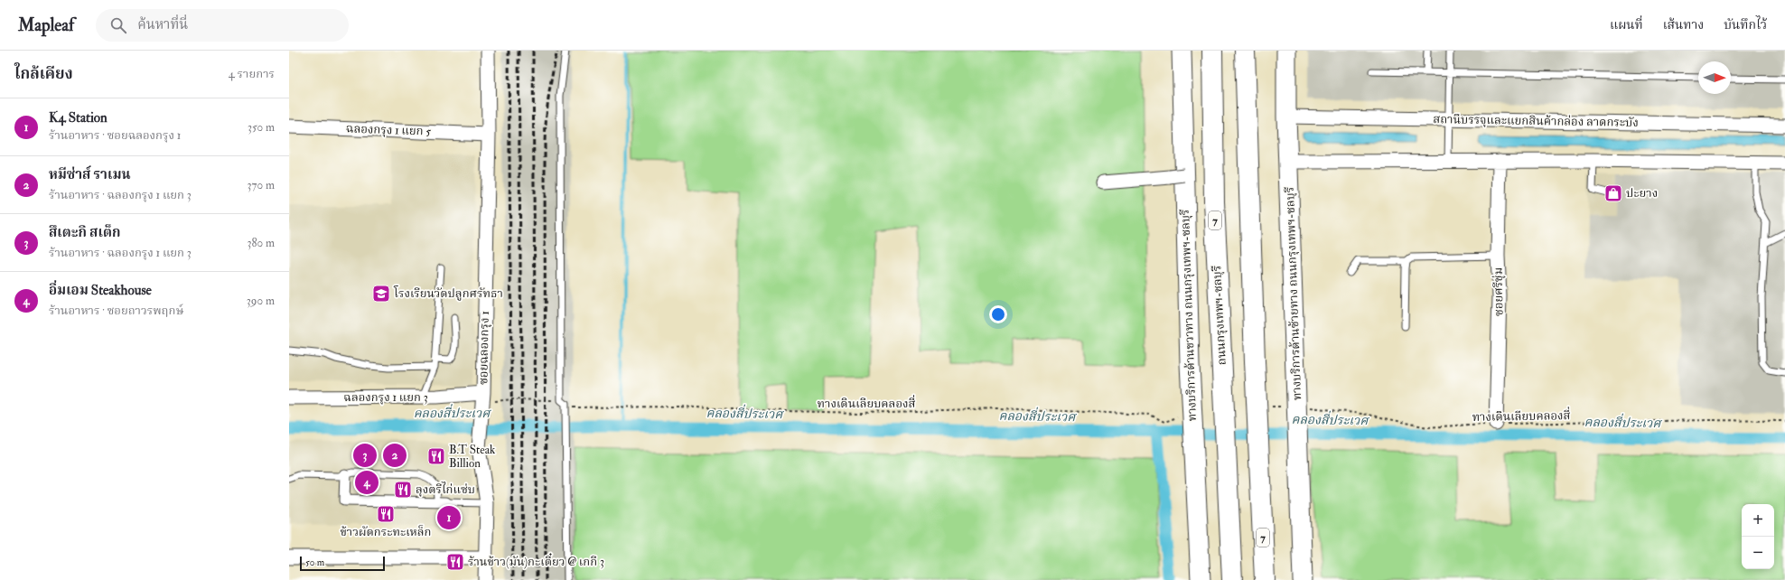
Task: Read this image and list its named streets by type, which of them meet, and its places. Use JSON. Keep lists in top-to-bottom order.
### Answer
{
  "streets": {
    "highway": ["7", "ถนนกรุงเทพฯ-ชลบุรี"],
    "main road": ["ทางบริการด้านซ้ายทาง ถนนกรุงเทพฯ-ชลบุรี", "ทางบริการด้านขวาทาง ถนนกรุงเทพฯ-ชลบุรี"],
    "street": [
      "สถานีบรรจุและแยกสินค้ากล่อง ลาดกระบัง",
      "ฉลองกรุง 1 แยก 5",
      "ซอยศรีชุ่ม",
      "ซอยฉลองกรุง 1",
      "ฉลองกรุง 1 แยก 3"
    ],
    "path": ["ทางเดินเลียบคลองสี่"]
  },
  "crossings": [
    ["สถานีบรรจุและแยกสินค้ากล่อง ลาดกระบัง", "ทางบริการด้านซ้ายทาง ถนนกรุงเทพฯ-ชลบุรี"],
    ["ฉลองกรุง 1 แยก 5", "ซอยฉลองกรุง 1"],
    ["ซอยศรีชุ่ม", "ทางเดินเลียบคลองสี่"],
    ["ซอยฉลองกรุง 1", "ฉลองกรุง 1 แยก 3"],
    ["ซอยฉลองกรุง 1", "ทางเดินเลียบคลองสี่"],
    ["ฉลองกรุง 1 แยก 3", "ทางเดินเลียบคลองสี่"]
  ],
  "water": ["คลองสี่ประเวศ"],
  "places": {
    "shop": ["ปะยาง"],
    "school or university": ["โรงเรียนวัดปลูกศรัทธา"],
    "restaurant": [
      "B.T Steak Billion",
      "ลุงตรีไก่แซ่บ",
      "ข้าวผัดกระทะเหล็ก",
      "ร้านข้าว(มัน)กะเตี๋ยว @ เกกี 3"
    ]
  },
  "scale_bar": "50 m",
  "north": "right",
  "page": {
    "header": "Mapleaf",
    "search": "ค้นหาที่นี่",
    "nav": ["แผนที่", "เส้นทาง", "บันทึกไว้"],
    "heading": ["ใกล้เคียง", "4 รายการ"],
    "list": [
      {
        "mark": "1",
        "name": "K4 Station",
        "note": "ร้านอาหาร · ซอยฉลองกรุง 1",
        "value": "350 m"
      },
      {
        "mark": "2",
        "name": "หมีซ่าส์ ราเมน",
        "note": "ร้านอาหาร · ฉลองกรุง 1 แยก 3",
        "value": "370 m"
      },
      {
        "mark": "3",
        "name": "สึเตะกิ สเต็ก",
        "note": "ร้านอาหาร · ฉลองกรุง 1 แยก 3",
        "value": "380 m"
      },
      {
        "mark": "4",
        "name": "อิ่มเอม Steakhouse",
        "note": "ร้านอาหาร · ซอยถาวรพฤกษ์",
        "value": "390 m"
      }
    ],
    "pins": [
      "2",
      "3",
      "4",
      "1"
    ],
    "map_buttons": ["+", "−"],
    "scale": "50 m"
  }
}
